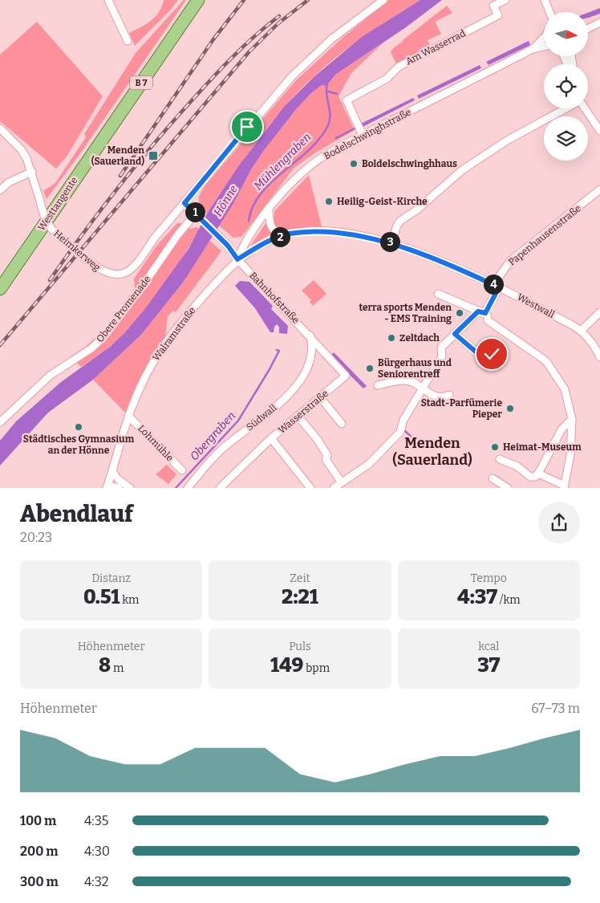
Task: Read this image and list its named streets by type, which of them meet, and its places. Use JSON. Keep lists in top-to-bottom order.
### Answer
{
  "streets": {
    "main road": ["B 7", "Westtangente"],
    "street": [
      "Am Wasserrad",
      "Bodelschwinghstraße",
      "Papenhausenstraße",
      "Heimkerweg",
      "Bahnhofstraße",
      "Westwall",
      "Obere Promenade",
      "Walramstraße",
      "Wasserstraße",
      "Südwall",
      "Lohmühle"
    ]
  },
  "crossings": [
    ["Am Wasserrad", "Bodelschwinghstraße"],
    ["Bodelschwinghstraße", "Bahnhofstraße"],
    ["Bodelschwinghstraße", "Westwall"],
    ["Bodelschwinghstraße", "Walramstraße"],
    ["Papenhausenstraße", "Westwall"],
    ["Heimkerweg", "Bahnhofstraße"],
    ["Bahnhofstraße", "Westwall"],
    ["Bahnhofstraße", "Obere Promenade"],
    ["Bahnhofstraße", "Walramstraße"],
    ["Bahnhofstraße", "Wasserstraße"],
    ["Bahnhofstraße", "Südwall"],
    ["Westwall", "Walramstraße"],
    ["Walramstraße", "Lohmühle"]
  ],
  "districts": ["Menden (Sauerland)"],
  "water": ["Mühlengraben", "Hönne", "Obergraben"],
  "places": {
    "transit": ["Menden (Sauerland)"],
    "other": [
      "Boldelschwinghhaus",
      "Heilig-Geist-Kirche",
      "terra sports Menden - EMS Training",
      "Zeltdach",
      "Bürgerhaus und Seniorentreff",
      "Stadt-Parfümerie Pieper",
      "Städtisches Gymnasium an der Hönne",
      "Heimat-Museum"
    ]
  },
  "north": "right",
  "page": {
    "pins": [
      "1",
      "2",
      "3",
      "4"
    ],
    "heading": ["Abendlauf", "20:23"],
    "stats": [
      ["Distanz", "0.51 km"],
      ["Zeit", "2:21"],
      ["Tempo", "4:37 /km"],
      ["Höhenmeter", "8 m"],
      ["Puls", "149 bpm"],
      ["kcal", "37"]
    ],
    "chart": ["Höhenmeter", "67–73 m"],
    "list": [
      {
        "name": "100 m",
        "note": "4:35"
      },
      {
        "name": "200 m",
        "note": "4:30"
      },
      {
        "name": "300 m",
        "note": "4:32"
      }
    ]
  }
}
